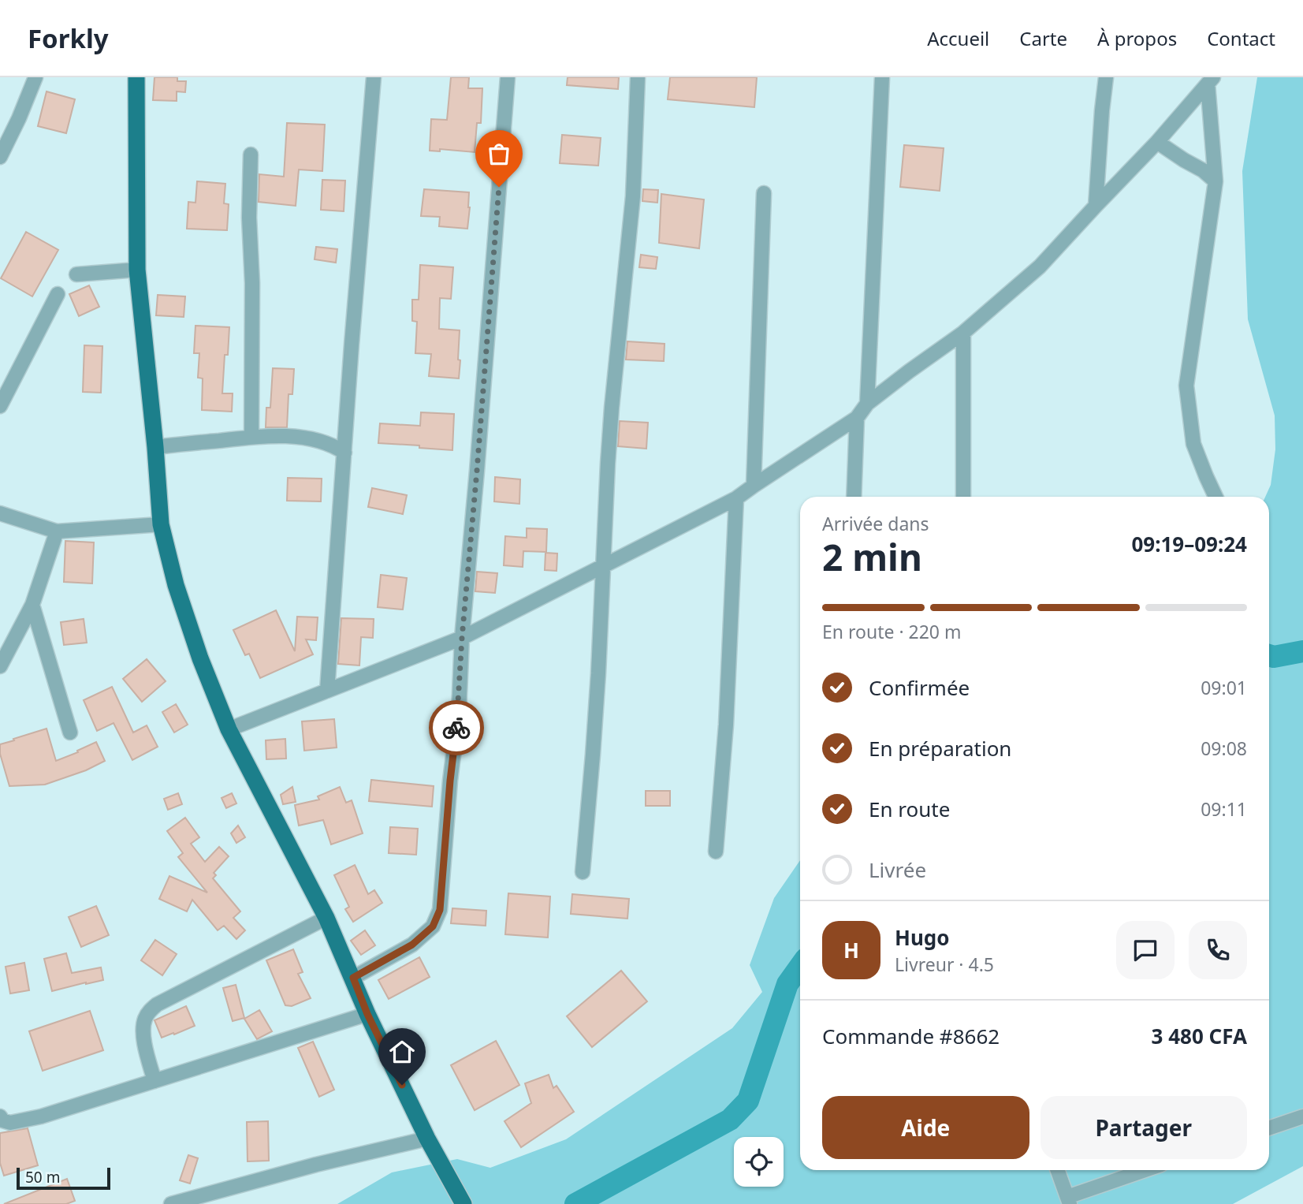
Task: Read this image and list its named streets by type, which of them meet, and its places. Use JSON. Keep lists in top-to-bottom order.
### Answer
{
  "scale_bar": "50 m",
  "page": {
    "header": "Forkly",
    "nav": [
      "Accueil",
      "Carte",
      "À propos",
      "Contact"
    ],
    "heading": ["2 min", "Arrivée dans", "09:19–09:24"],
    "panel": [
      "Hugo",
      "Livreur · 4.5",
      "Commande #8662",
      "3 480 CFA"
    ],
    "bar": "En route · 220 m",
    "list": [
      ["Confirmée", "09:01"],
      ["En préparation", "09:08"],
      ["En route", "09:11"],
      "Livrée"
    ],
    "round": "H",
    "buttons": ["Aide", "Partager"],
    "scale": "50 m"
  }
}
